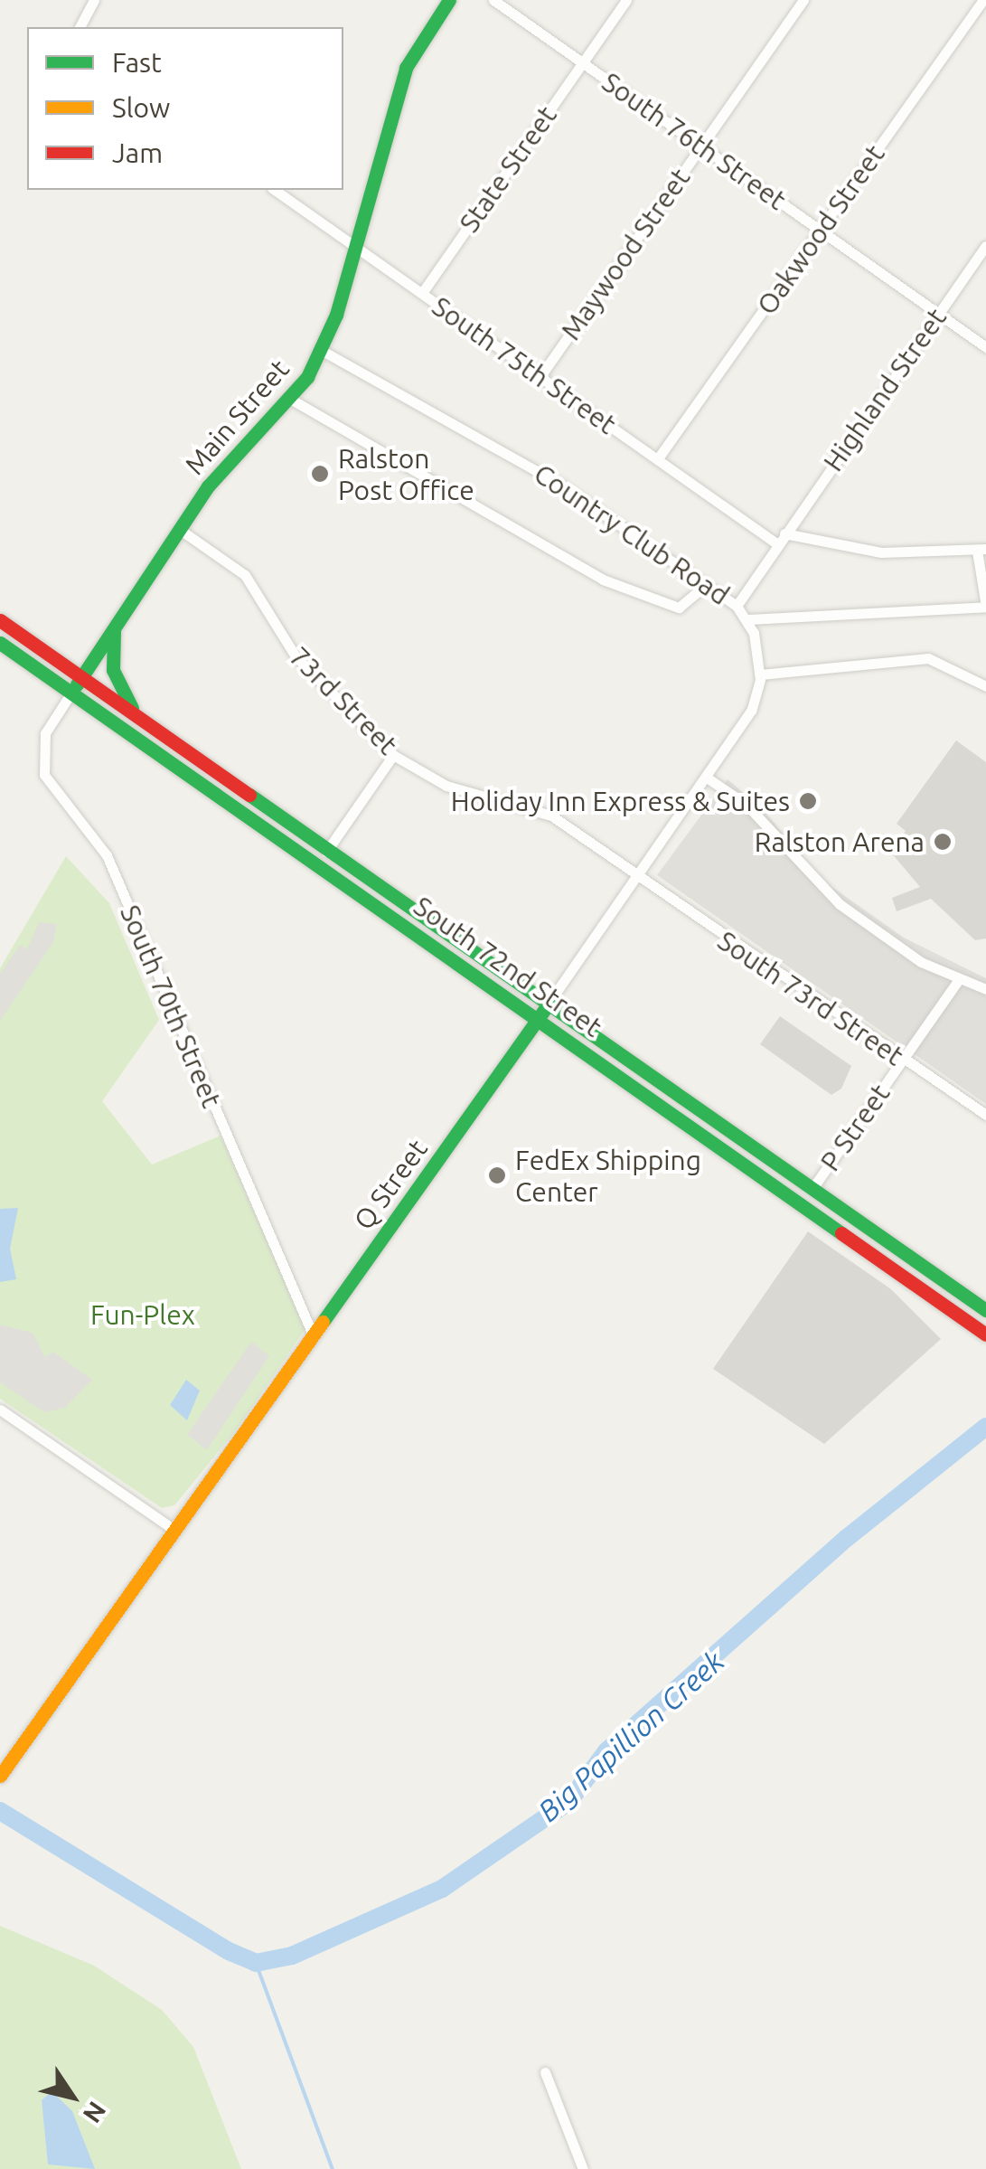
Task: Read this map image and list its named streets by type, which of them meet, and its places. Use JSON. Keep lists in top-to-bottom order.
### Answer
{
  "streets": {
    "main road": ["Main Street", "South 72nd Street", "Q Street"],
    "street": [
      "South 76th Street",
      "State Street",
      "Oakwood Street",
      "Maywood Street",
      "South 75th Street",
      "Highland Street",
      "Country Club Road",
      "73rd Street",
      "South 73rd Street",
      "South 70th Street",
      "P Street"
    ]
  },
  "crossings": [
    ["South 76th Street", "State Street"],
    ["South 76th Street", "Oakwood Street"],
    ["South 76th Street", "Maywood Street"],
    ["South 76th Street", "Highland Street"],
    ["State Street", "South 75th Street"],
    ["Oakwood Street", "South 75th Street"],
    ["Maywood Street", "South 75th Street"],
    ["South 75th Street", "Main Street"],
    ["South 75th Street", "Country Club Road"],
    ["Highland Street", "Country Club Road"],
    ["Main Street", "Country Club Road"],
    ["Main Street", "73rd Street"],
    ["Main Street", "South 72nd Street"],
    ["Main Street", "South 70th Street"],
    ["Country Club Road", "Q Street"],
    ["73rd Street", "South 73rd Street"],
    ["73rd Street", "Q Street"],
    ["South 72nd Street", "South 70th Street"],
    ["South 72nd Street", "P Street"],
    ["South 72nd Street", "Q Street"],
    ["South 73rd Street", "P Street"],
    ["South 73rd Street", "Q Street"],
    ["South 70th Street", "Q Street"]
  ],
  "water": ["Big Papillion Creek"],
  "parks": ["Fun-Plex"],
  "places": [
    "Ralston Post Office",
    "Holiday Inn Express & Suites",
    "Ralston Arena",
    "FedEx Shipping Center"
  ],
  "legend": ["Fast", "Slow", "Jam"],
  "north": "bottom right"
}
